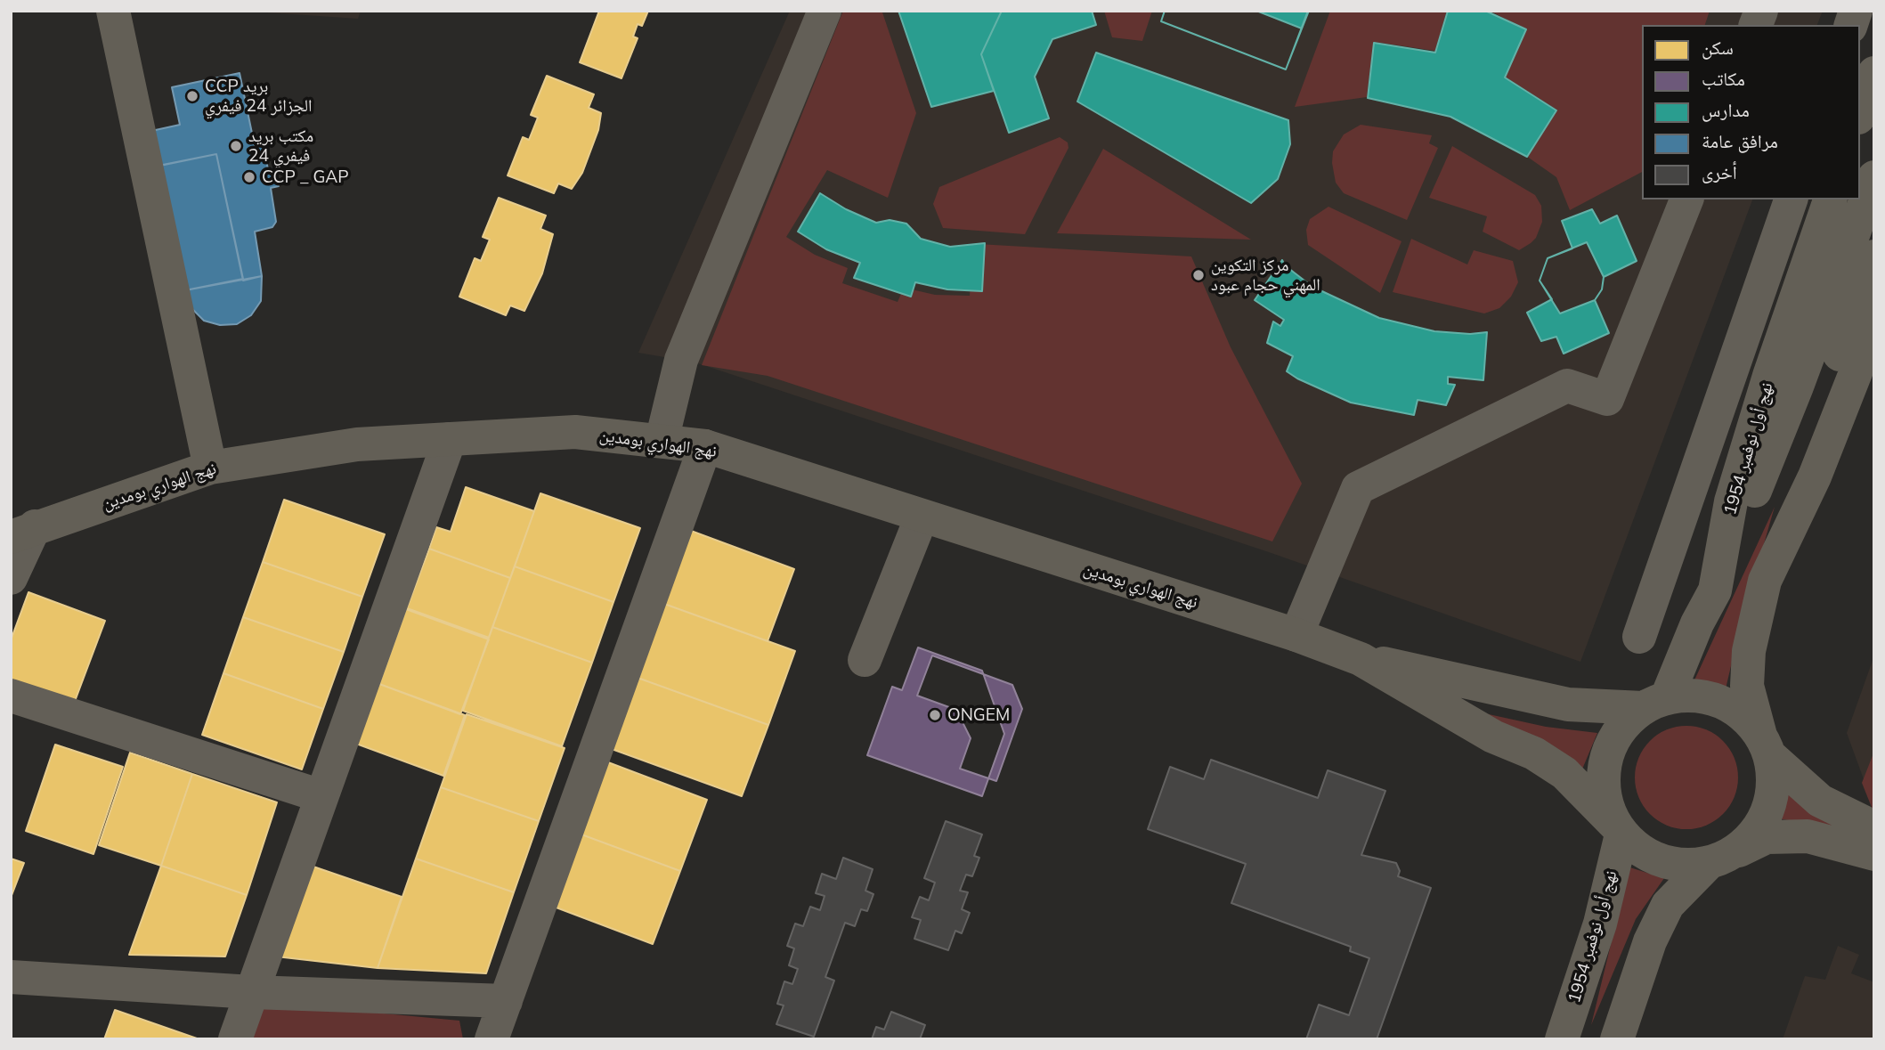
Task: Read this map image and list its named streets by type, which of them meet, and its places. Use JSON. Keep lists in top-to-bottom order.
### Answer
{
  "streets": {
    "main road": ["نهج الهواري بومدين", "نهج أول نوفمبر 1954"]
  },
  "places": [
    "CCP بريد الجزائر 24 فيفري",
    "مكتب بريد 24 فيفري",
    "CCP _ GAP",
    "مركز التكوين المهني حجام عبود",
    "ONGEM"
  ],
  "legend": [
    "سكن",
    "مكاتب",
    "مدارس",
    "مرافق عامة",
    "أخرى"
  ]
}
